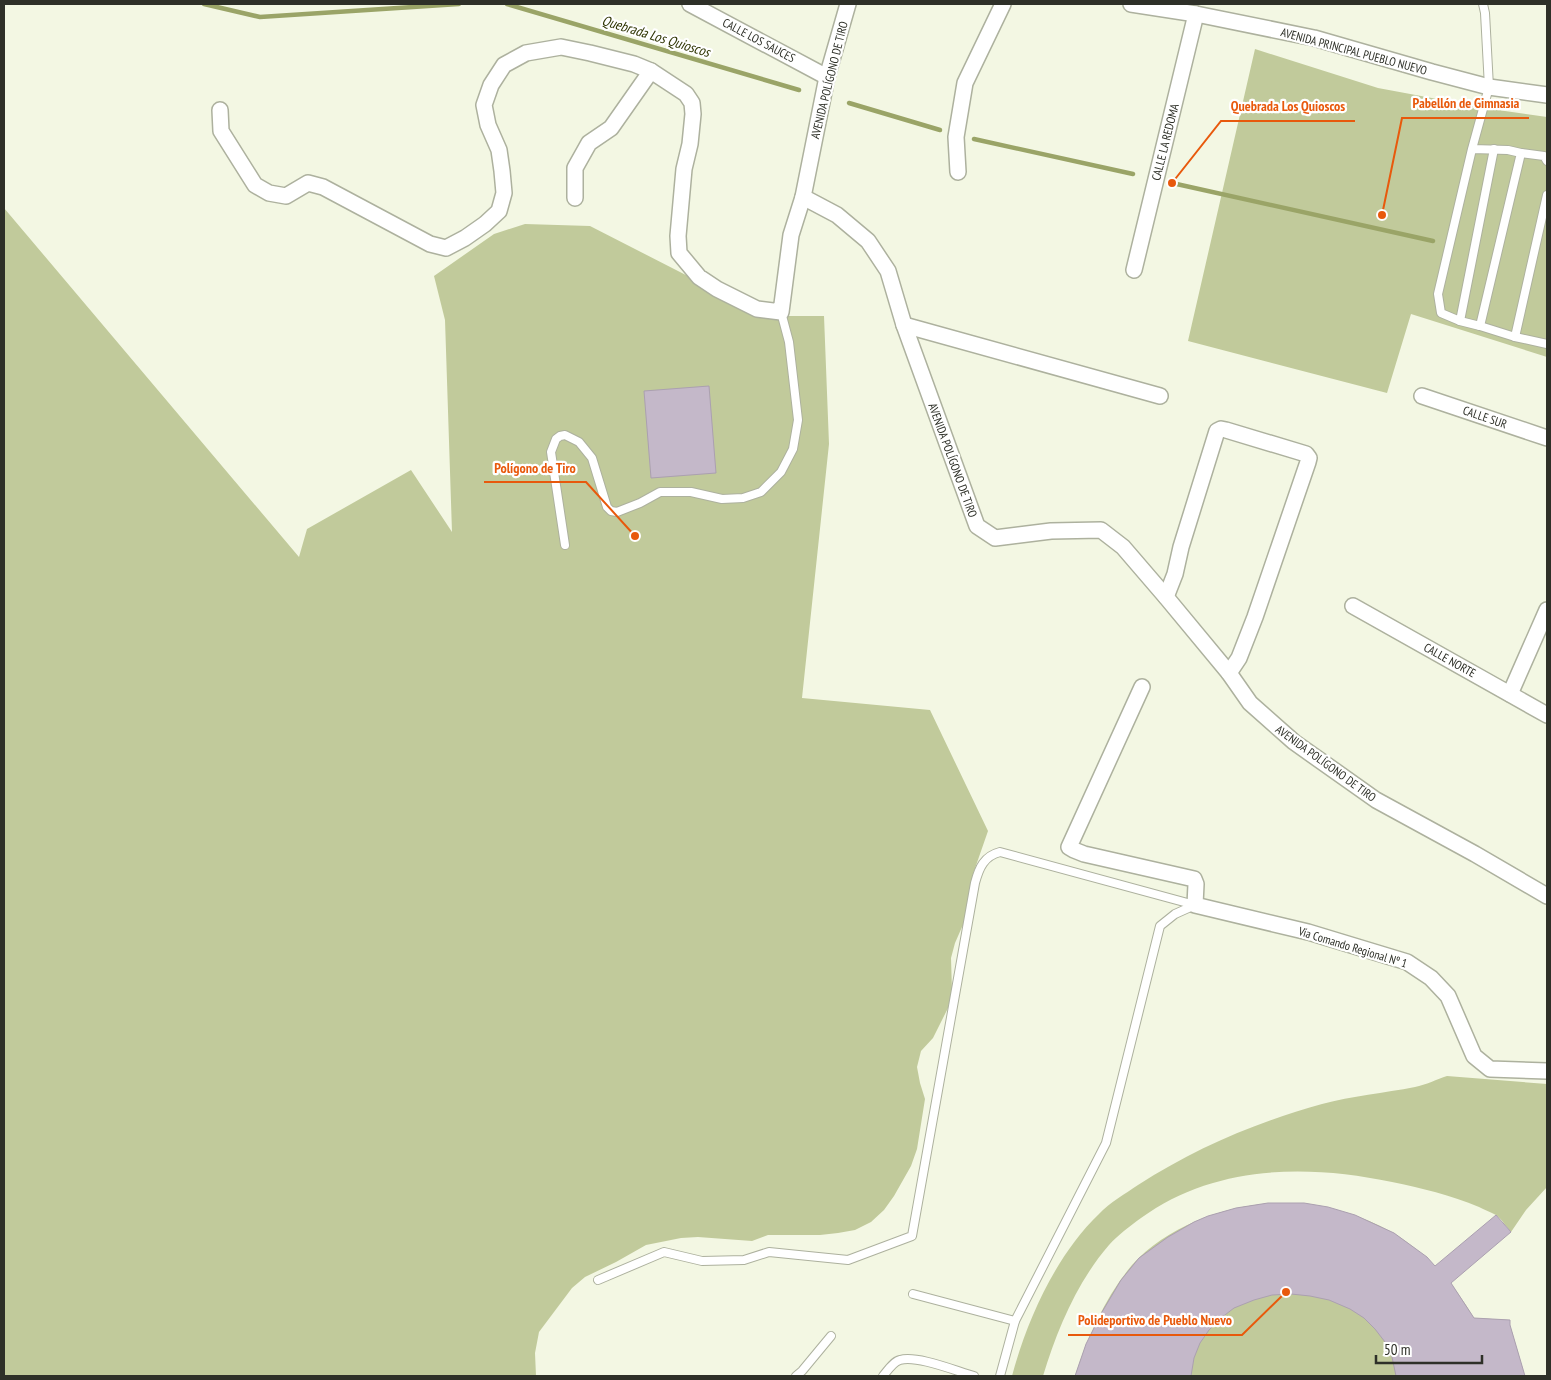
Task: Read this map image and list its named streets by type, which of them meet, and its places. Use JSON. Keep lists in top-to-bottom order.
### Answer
{
  "streets": {
    "street": [
      "CALLE LOS SAUCES",
      "AVENIDA PRINCIPAL PUEBLO NUEVO",
      "AVENIDA POLÍGONO DE TIRO",
      "CALLE LA REDOMA",
      "CALLE SUR",
      "CALLE NORTE",
      "Vía Comando Regional Nº 1"
    ]
  },
  "crossings": [
    ["CALLE LOS SAUCES", "AVENIDA POLÍGONO DE TIRO"],
    ["AVENIDA PRINCIPAL PUEBLO NUEVO", "CALLE LA REDOMA"]
  ],
  "water": ["Quebrada Los Quioscos"],
  "places": [
    "Quebrada Los Quioscos",
    "Pabellón de Gimnasia",
    "Polígono de Tiro",
    "Polideportivo de Pueblo Nuevo"
  ],
  "scale_bar": "50 m"
}
